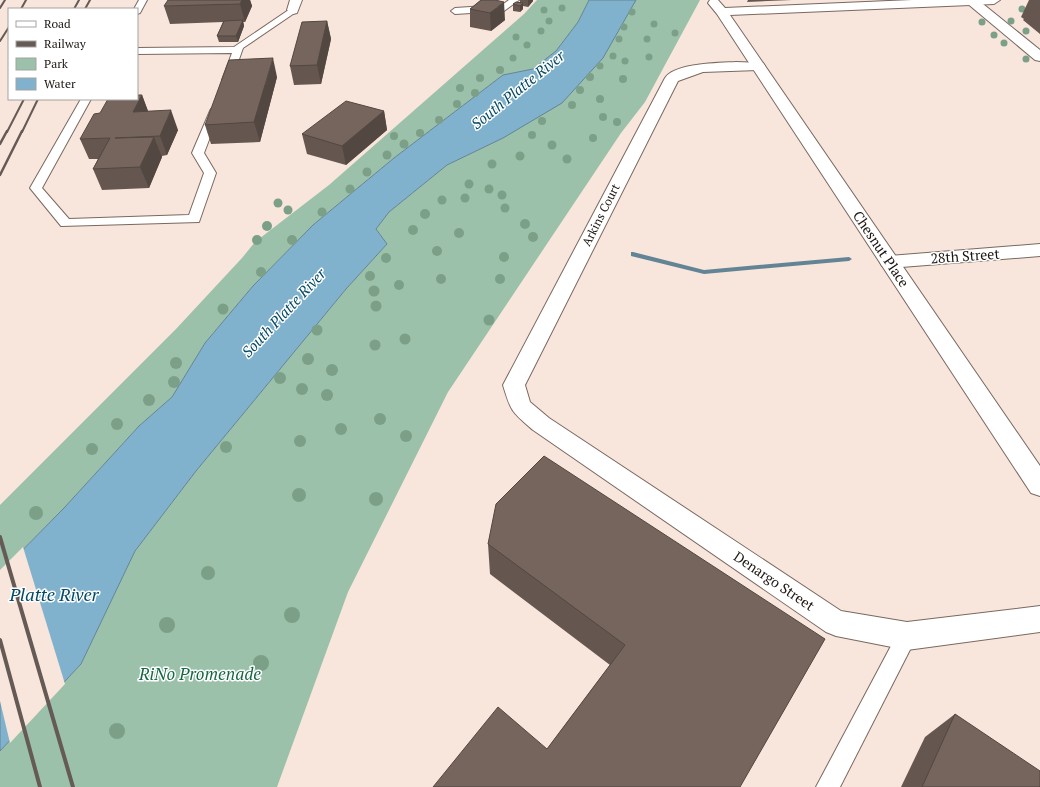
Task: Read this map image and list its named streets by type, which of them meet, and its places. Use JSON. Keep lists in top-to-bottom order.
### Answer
{
  "streets": {
    "street": [
      "Arkins Court",
      "Chesnut Place",
      "28th Street",
      "Denargo Street"
    ]
  },
  "crossings": [
    ["Arkins Court", "Chesnut Place"],
    ["Arkins Court", "Denargo Street"],
    ["Chesnut Place", "28th Street"]
  ],
  "water": ["South Platte River", "Platte River"],
  "parks": ["RiNo Promenade"],
  "legend": [
    "Road",
    "Railway",
    "Park",
    "Water"
  ]
}
